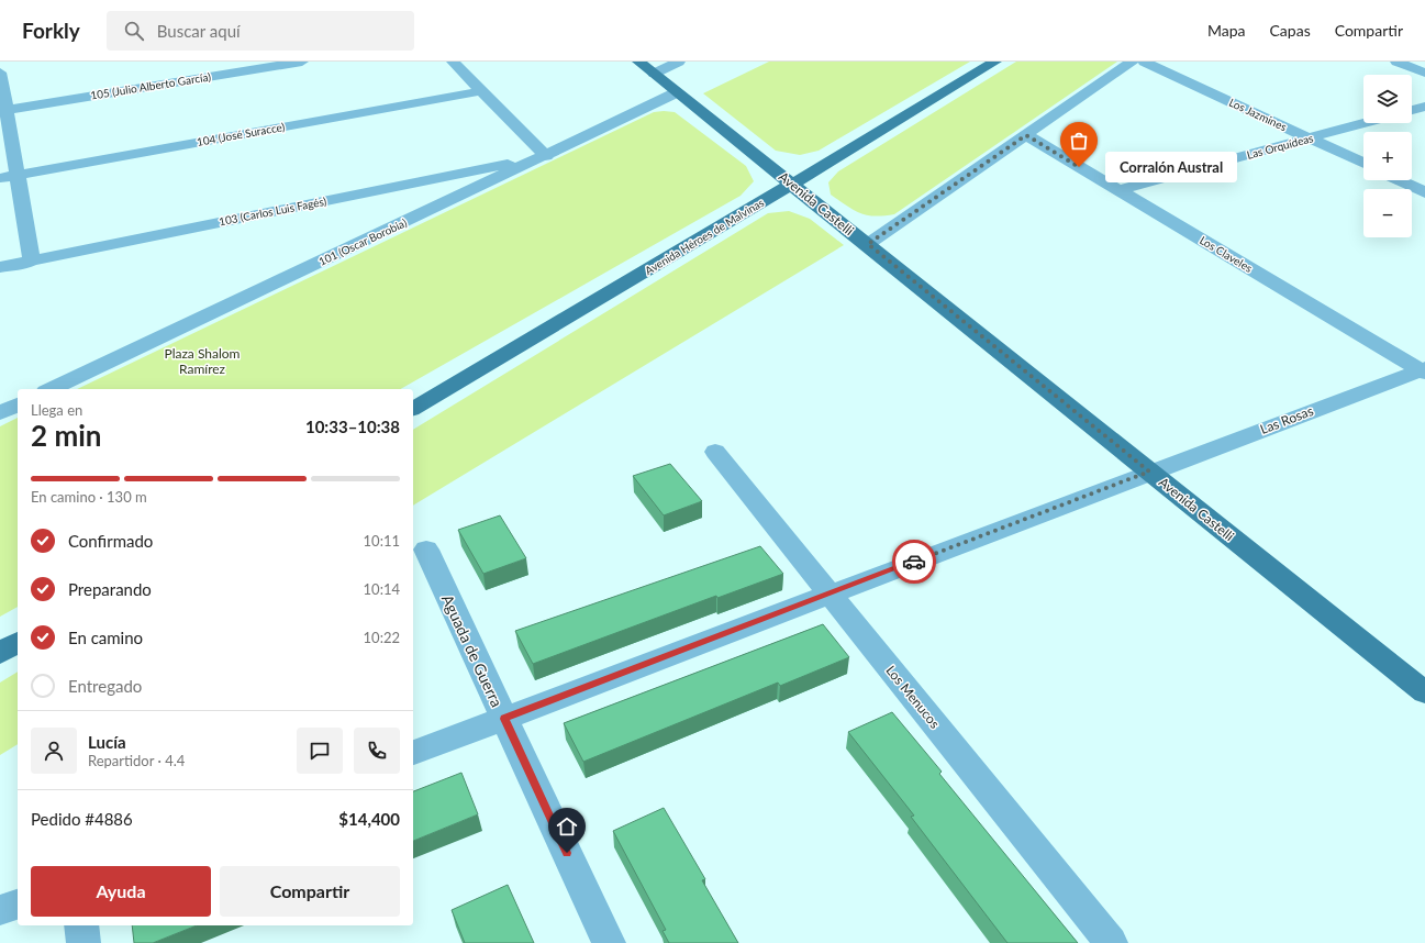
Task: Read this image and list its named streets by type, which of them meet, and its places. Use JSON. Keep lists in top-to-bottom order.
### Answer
{
  "streets": {
    "main road": ["Avenida Castelli", "Avenida Héroes de Malvinas"],
    "street": [
      "105 (Julio Alberto García)",
      "Los Jazmines",
      "104 (José Suracce)",
      "Las Orquídeas",
      "103 (Carlos Luis Fagés)",
      "101 (Oscar Borobia)",
      "Los Claveles",
      "Las Rosas",
      "Aguada de Guerra",
      "Los Menucos"
    ]
  },
  "crossings": [
    ["Los Jazmines", "Las Orquídeas"],
    ["Las Orquídeas", "Los Claveles"],
    ["Avenida Castelli", "Avenida Héroes de Malvinas"],
    ["Avenida Castelli", "101 (Oscar Borobia)"],
    ["Avenida Castelli", "Las Rosas"],
    ["103 (Carlos Luis Fagés)", "101 (Oscar Borobia)"],
    ["Los Claveles", "Las Rosas"],
    ["Las Rosas", "Aguada de Guerra"],
    ["Las Rosas", "Los Menucos"]
  ],
  "parks": ["Plaza Shalom Ramírez"],
  "places": ["Corralón Austral"],
  "page": {
    "header": "Forkly",
    "search": "Buscar aquí",
    "nav": ["Mapa", "Capas", "Compartir"],
    "map_buttons": ["+", "−"],
    "bubble": "Corralón Austral",
    "heading": ["2 min", "Llega en", "10:33–10:38"],
    "panel": [
      "Lucía",
      "Repartidor · 4.4",
      "Pedido #4886",
      "$14,400"
    ],
    "bar": "En camino · 130 m",
    "list": [
      ["Confirmado", "10:11"],
      ["Preparando", "10:14"],
      ["En camino", "10:22"],
      "Entregado"
    ],
    "buttons": ["Ayuda", "Compartir"]
  }
}
